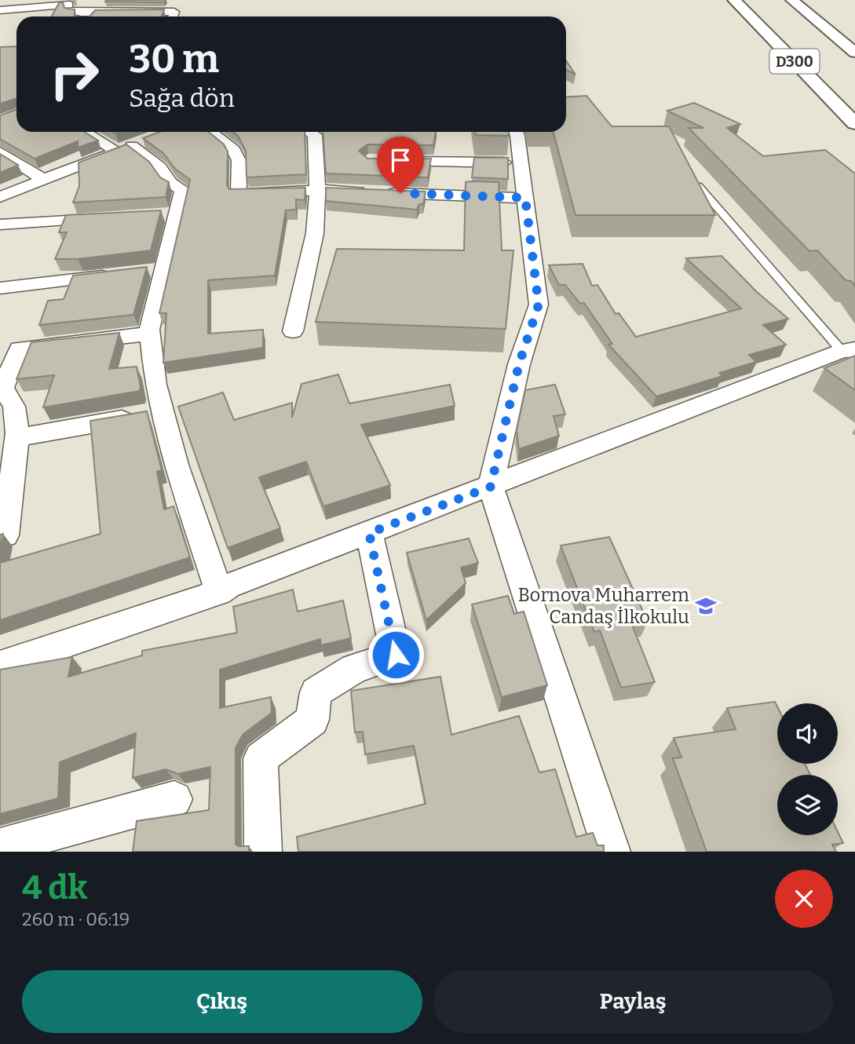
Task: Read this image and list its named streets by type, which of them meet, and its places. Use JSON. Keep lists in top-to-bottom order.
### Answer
{
  "streets": {
    "highway": ["D300"]
  },
  "places": {
    "school or university": ["Bornova Muharrem Candaş İlkokulu"]
  },
  "page": {
    "turn": ["30 m", "Sağa dön"],
    "heading": ["4 dk", "260 m · 06:19"],
    "buttons": ["Çıkış", "Paylaş"]
  }
}
